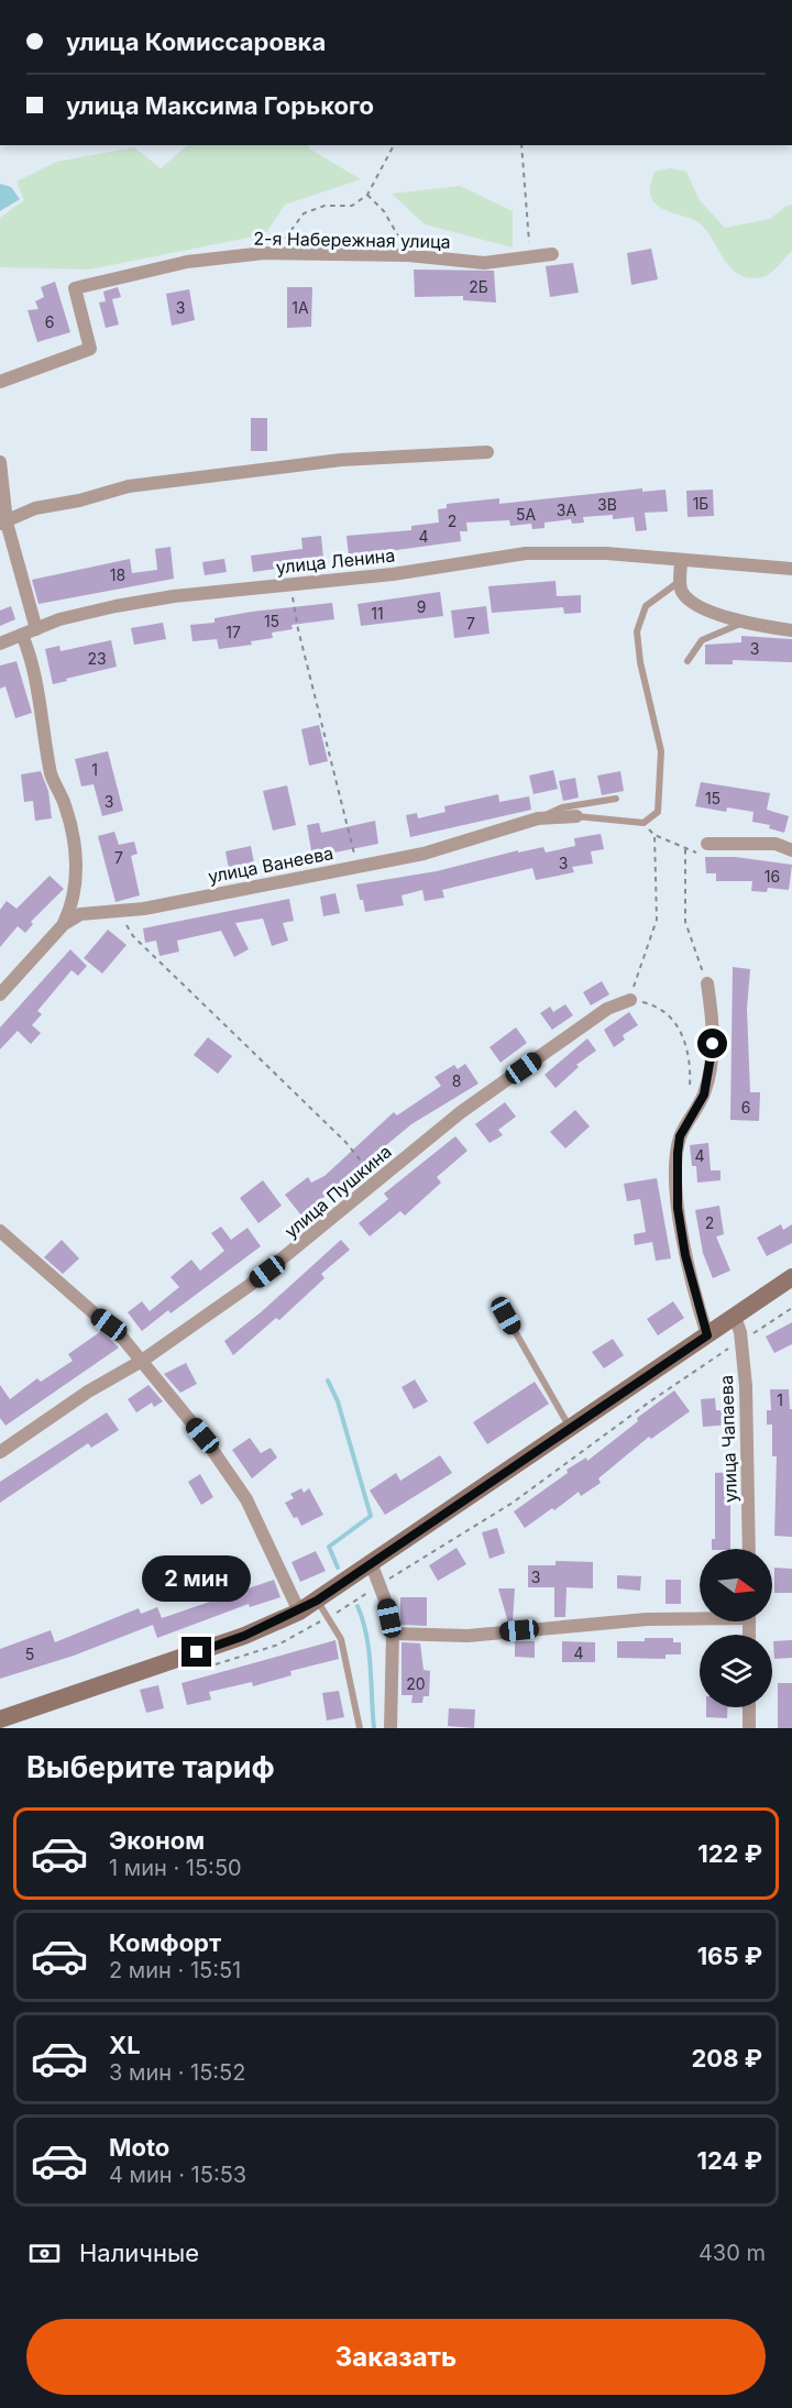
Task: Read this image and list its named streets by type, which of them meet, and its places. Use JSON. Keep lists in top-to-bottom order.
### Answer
{
  "streets": {
    "street": [
      "2-я Набережная улица",
      "улица Ленина",
      "улица Ванеева",
      "улица Пушкина",
      "улица Чапаева"
    ]
  },
  "house_numbers": [
    "2Б",
    "3",
    "1А",
    "6",
    "1Б",
    "3В",
    "3А",
    "5А",
    "2",
    "4",
    "18",
    "9",
    "11",
    "15",
    "7",
    "17",
    "3",
    "23",
    "1",
    "15",
    "3",
    "7",
    "3",
    "16",
    "8",
    "6",
    "4",
    "2",
    "1",
    "3",
    "4",
    "5",
    "20"
  ],
  "north": "right",
  "page": {
    "banner": ["улица Комиссаровка", "улица Максима Горького"],
    "bubble": "2 мин",
    "heading": "Выберите тариф",
    "list": [
      {
        "name": "Эконом",
        "note": "1 мин · 15:50",
        "value": "122 ₽"
      },
      {
        "name": "Комфорт",
        "note": "2 мин · 15:51",
        "value": "165 ₽"
      },
      {
        "name": "XL",
        "note": "3 мин · 15:52",
        "value": "208 ₽"
      },
      {
        "name": "Moto",
        "note": "4 мин · 15:53",
        "value": "124 ₽"
      }
    ],
    "pay": ["Наличные", "430 m"],
    "buttons": "Заказать"
  }
}
